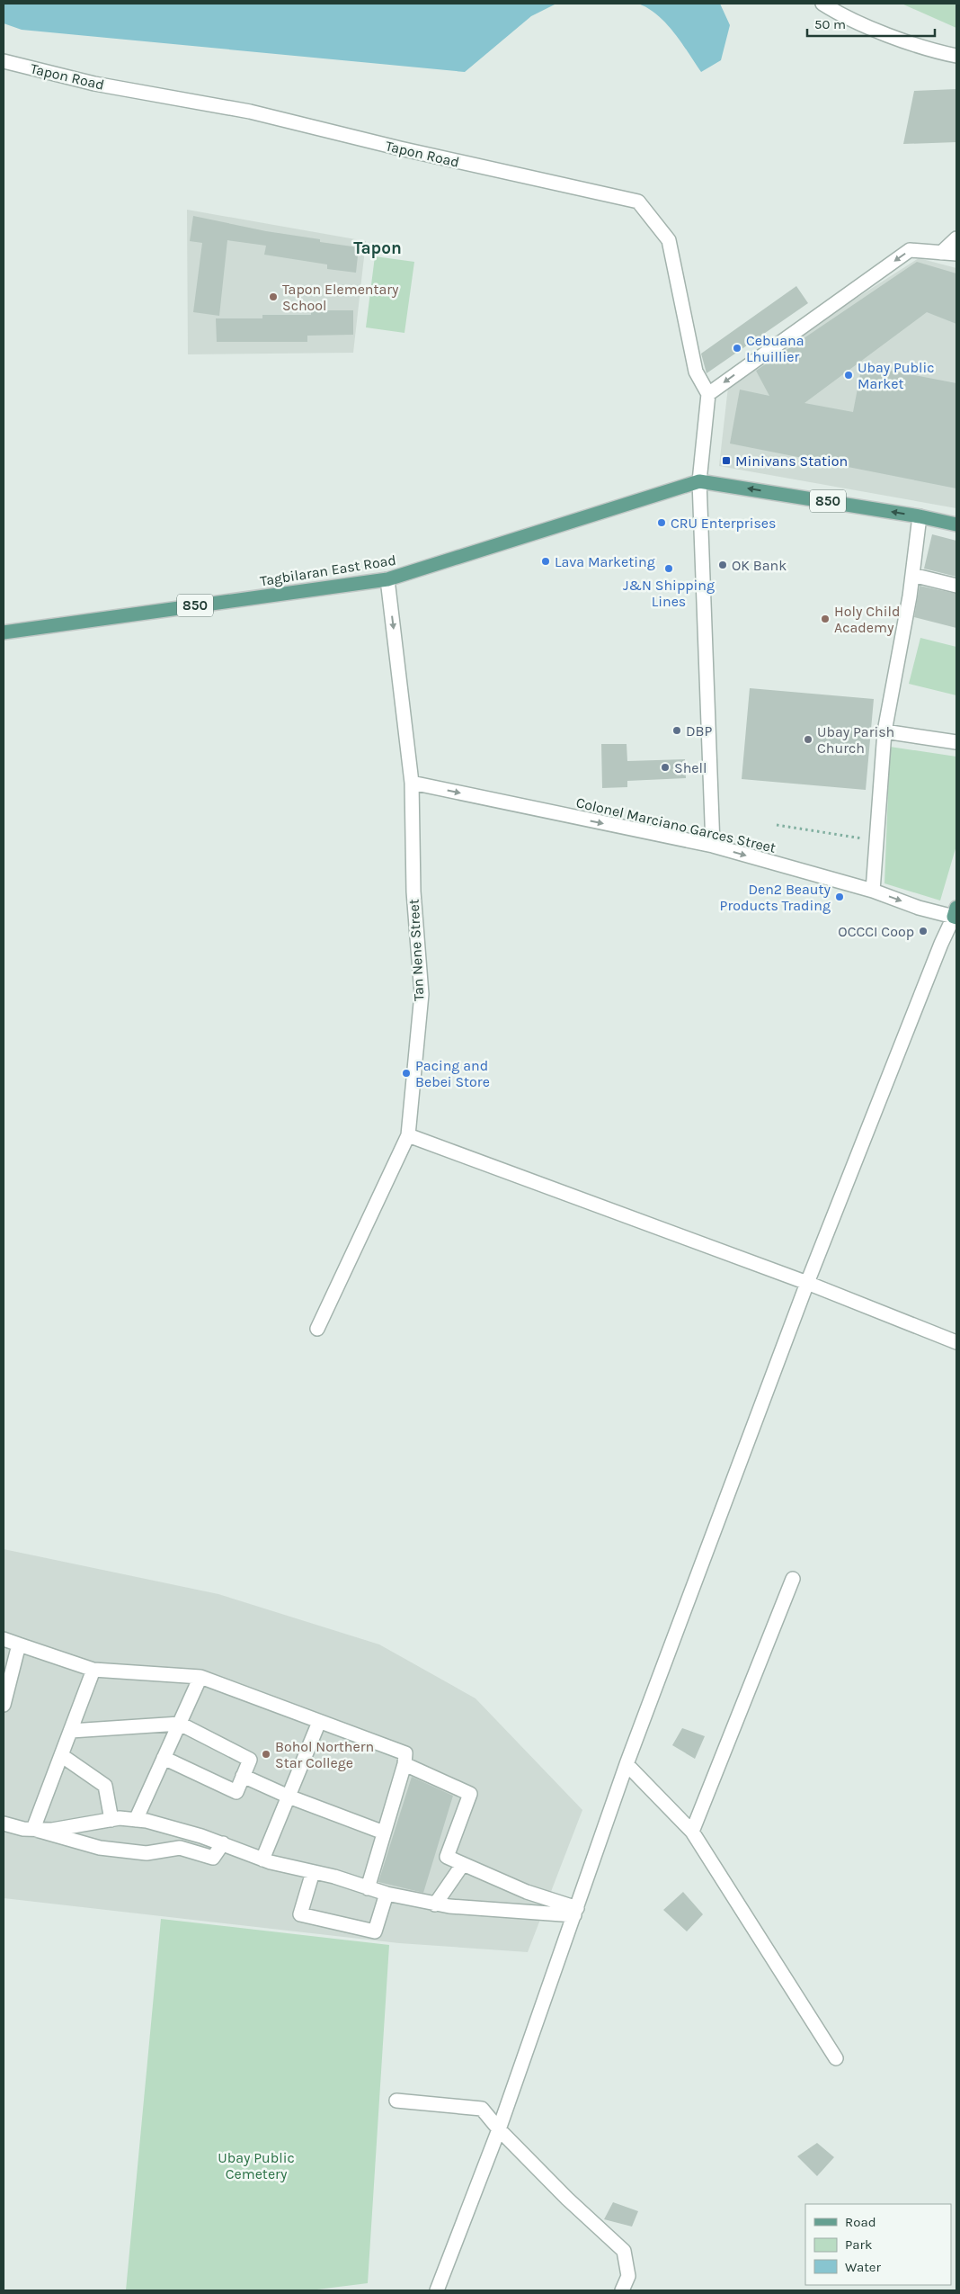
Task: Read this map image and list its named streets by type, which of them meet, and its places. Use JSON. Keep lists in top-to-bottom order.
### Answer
{
  "streets": {
    "main road": ["850", "Tagbilaran East Road"],
    "street": ["Tapon Road", "Colonel Marciano Garces Street", "Tan Nene Street"]
  },
  "crossings": [
    ["850", "Tagbilaran East Road"],
    ["Tagbilaran East Road", "Tan Nene Street"],
    ["Colonel Marciano Garces Street", "Tan Nene Street"]
  ],
  "one_way": ["Colonel Marciano Garces Street"],
  "districts": ["Tapon"],
  "parks": ["Ubay Public Cemetery"],
  "places": {
    "other": [
      "Tapon Elementary School",
      "Cebuana Lhuillier",
      "Ubay Public Market",
      "CRU Enterprises",
      "Lava Marketing",
      "OK Bank",
      "J&N Shipping Lines",
      "Holy Child Academy",
      "DBP",
      "Ubay Parish Church",
      "Shell",
      "Den2 Beauty Products Trading",
      "OCCCI Coop",
      "Pacing and Bebei Store",
      "Bohol Northern Star College"
    ],
    "transit": ["Minivans Station"]
  },
  "legend": ["Road", "Park", "Water"],
  "scale_bar": "50 m"
}
